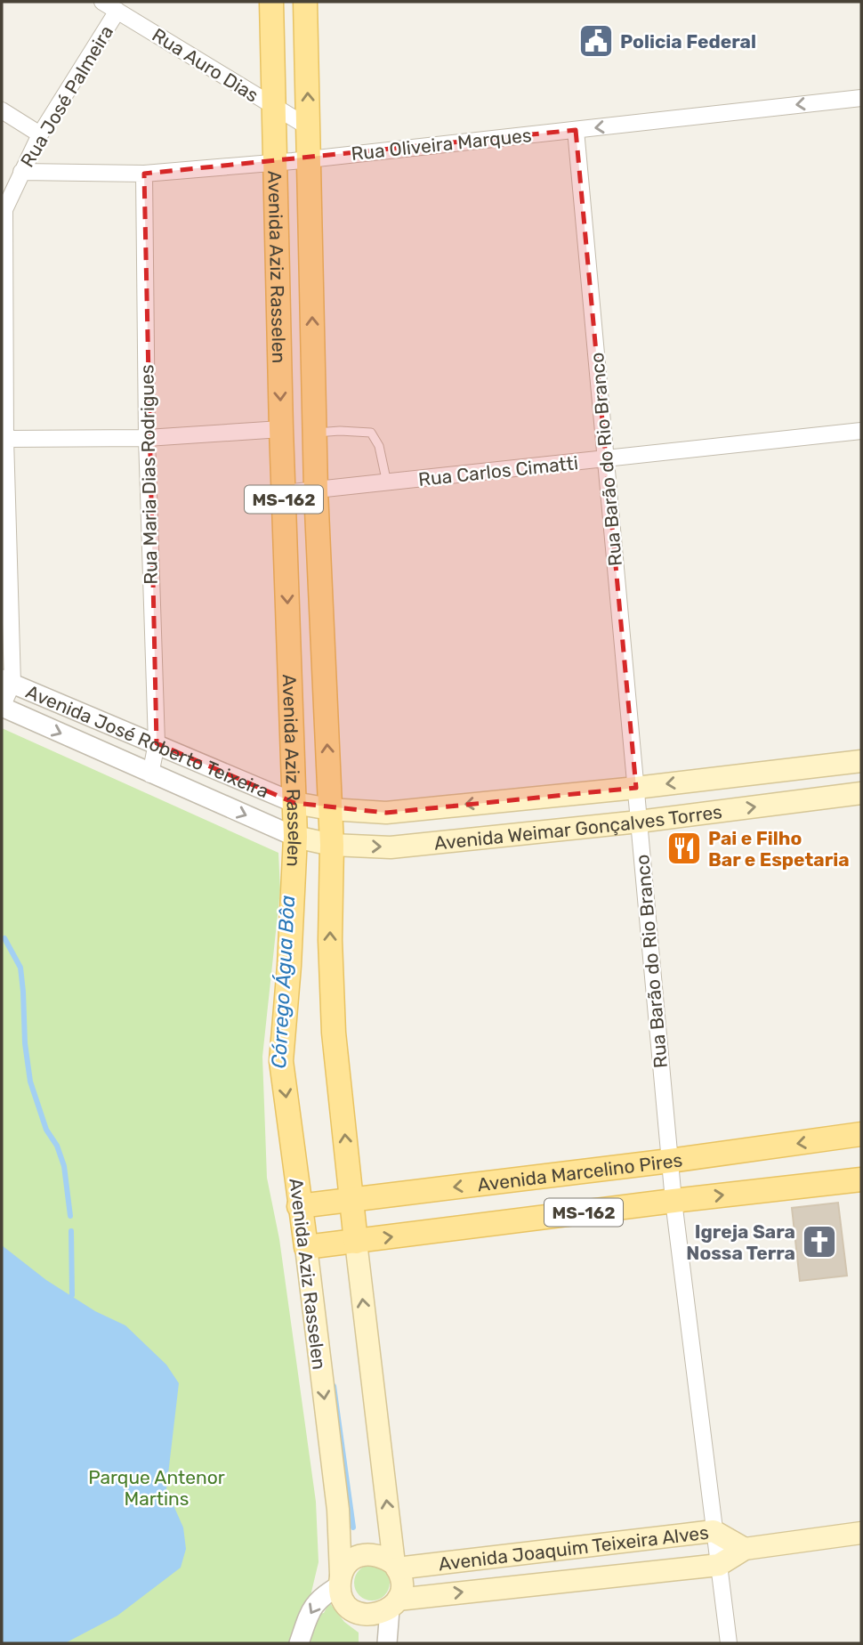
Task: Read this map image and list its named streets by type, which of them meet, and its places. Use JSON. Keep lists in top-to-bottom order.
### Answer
{
  "streets": {
    "main road": [
      "Avenida Aziz Rasselen",
      "MS-162",
      "Avenida José Roberto Teixeira",
      "Avenida Weimar Gonçalves Torres",
      "Avenida Marcelino Pires",
      "Avenida Joaquim Teixeira Alves"
    ],
    "street": [
      "Rua Auro Dias",
      "Rua José Palmeira",
      "Rua Oliveira Marques",
      "Rua Barão do Rio Branco",
      "Rua Carlos Cimatti",
      "Rua Maria Dias Rodrigues"
    ]
  },
  "crossings": [
    ["Rua Auro Dias", "Rua José Palmeira"],
    ["Rua Auro Dias", "Avenida Aziz Rasselen"],
    ["Rua José Palmeira", "Rua Oliveira Marques"],
    ["Rua Oliveira Marques", "Avenida Aziz Rasselen"],
    ["Rua Oliveira Marques", "Rua Barão do Rio Branco"],
    ["Rua Oliveira Marques", "Rua Maria Dias Rodrigues"],
    ["Avenida Aziz Rasselen", "Rua Carlos Cimatti"],
    ["Avenida Aziz Rasselen", "MS-162"],
    ["Avenida Aziz Rasselen", "Avenida José Roberto Teixeira"],
    ["Avenida Aziz Rasselen", "Avenida Weimar Gonçalves Torres"],
    ["Avenida Aziz Rasselen", "Avenida Marcelino Pires"],
    ["Avenida Aziz Rasselen", "Avenida Joaquim Teixeira Alves"],
    ["Rua Barão do Rio Branco", "Rua Carlos Cimatti"],
    ["Rua Barão do Rio Branco", "MS-162"],
    ["Rua Barão do Rio Branco", "Avenida Weimar Gonçalves Torres"],
    ["Rua Barão do Rio Branco", "Avenida Marcelino Pires"],
    ["Rua Barão do Rio Branco", "Avenida Joaquim Teixeira Alves"],
    ["Rua Maria Dias Rodrigues", "Avenida José Roberto Teixeira"],
    ["Avenida José Roberto Teixeira", "Avenida Weimar Gonçalves Torres"]
  ],
  "water": ["Córrego Água Bôa"],
  "parks": ["Parque Antenor Martins"],
  "places": {
    "public building": ["Policia Federal"],
    "restaurant": ["Pai e Filho Bar e Espetaria"],
    "church": ["Igreja Sara Nossa Terra"]
  }
}
